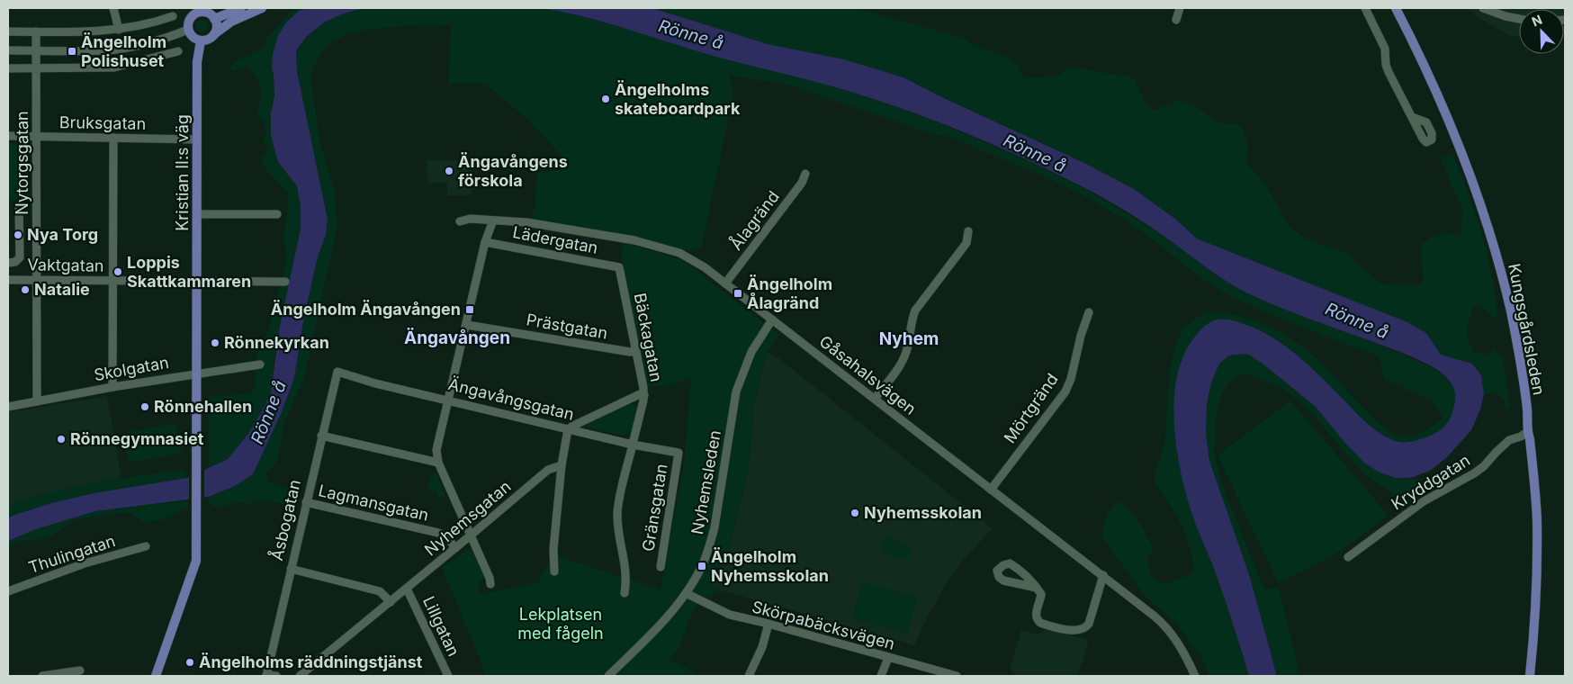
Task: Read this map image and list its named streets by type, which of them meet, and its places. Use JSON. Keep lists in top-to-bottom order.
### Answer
{
  "streets": {
    "main road": ["Kristian II:s väg", "Kungsgårdsleden"],
    "street": [
      "Bruksgatan",
      "Nytorgsgatan",
      "Ålagränd",
      "Lädergatan",
      "Vaktgatan",
      "Prästgatan",
      "Bäckagatan",
      "Skolgatan",
      "Gåsahalsvägen",
      "Ängavångsgatan",
      "Mörtgränd",
      "Nyhemsleden",
      "Kryddgatan",
      "Lagmansgatan",
      "Gränsgatan",
      "Nyhemsgatan",
      "Åsbogatan",
      "Thulingatan",
      "Skörpabäcksvägen",
      "Lillgatan"
    ]
  },
  "crossings": [
    ["Bruksgatan", "Nytorgsgatan"],
    ["Bruksgatan", "Kristian II:s väg"],
    ["Nytorgsgatan", "Vaktgatan"],
    ["Nytorgsgatan", "Skolgatan"],
    ["Kristian II:s väg", "Vaktgatan"],
    ["Kristian II:s väg", "Skolgatan"],
    ["Ålagränd", "Gåsahalsvägen"],
    ["Lädergatan", "Bäckagatan"],
    ["Prästgatan", "Bäckagatan"],
    ["Kungsgårdsleden", "Kryddgatan"],
    ["Bäckagatan", "Ängavångsgatan"],
    ["Gåsahalsvägen", "Mörtgränd"],
    ["Gåsahalsvägen", "Nyhemsleden"],
    ["Ängavångsgatan", "Gränsgatan"],
    ["Ängavångsgatan", "Åsbogatan"],
    ["Nyhemsleden", "Skörpabäcksvägen"],
    ["Lagmansgatan", "Nyhemsgatan"],
    ["Lagmansgatan", "Åsbogatan"],
    ["Nyhemsgatan", "Lillgatan"]
  ],
  "districts": ["Ängavången", "Nyhem"],
  "water": ["Rönne å"],
  "parks": ["Lekplatsen med fågeln"],
  "places": {
    "transit": [
      "Ängelholm Polishuset",
      "Ängelholm Ålagränd",
      "Ängelholm Ängavången",
      "Ängelholm Nyhemsskolan"
    ],
    "other": [
      "Ängelholms skateboardpark",
      "Ängavångens förskola",
      "Nya Torg",
      "Loppis Skattkammaren",
      "Natalie",
      "Rönnekyrkan",
      "Rönnehallen",
      "Rönnegymnasiet",
      "Nyhemsskolan",
      "Ängelholms räddningstjänst"
    ]
  },
  "north": "top left"
}
